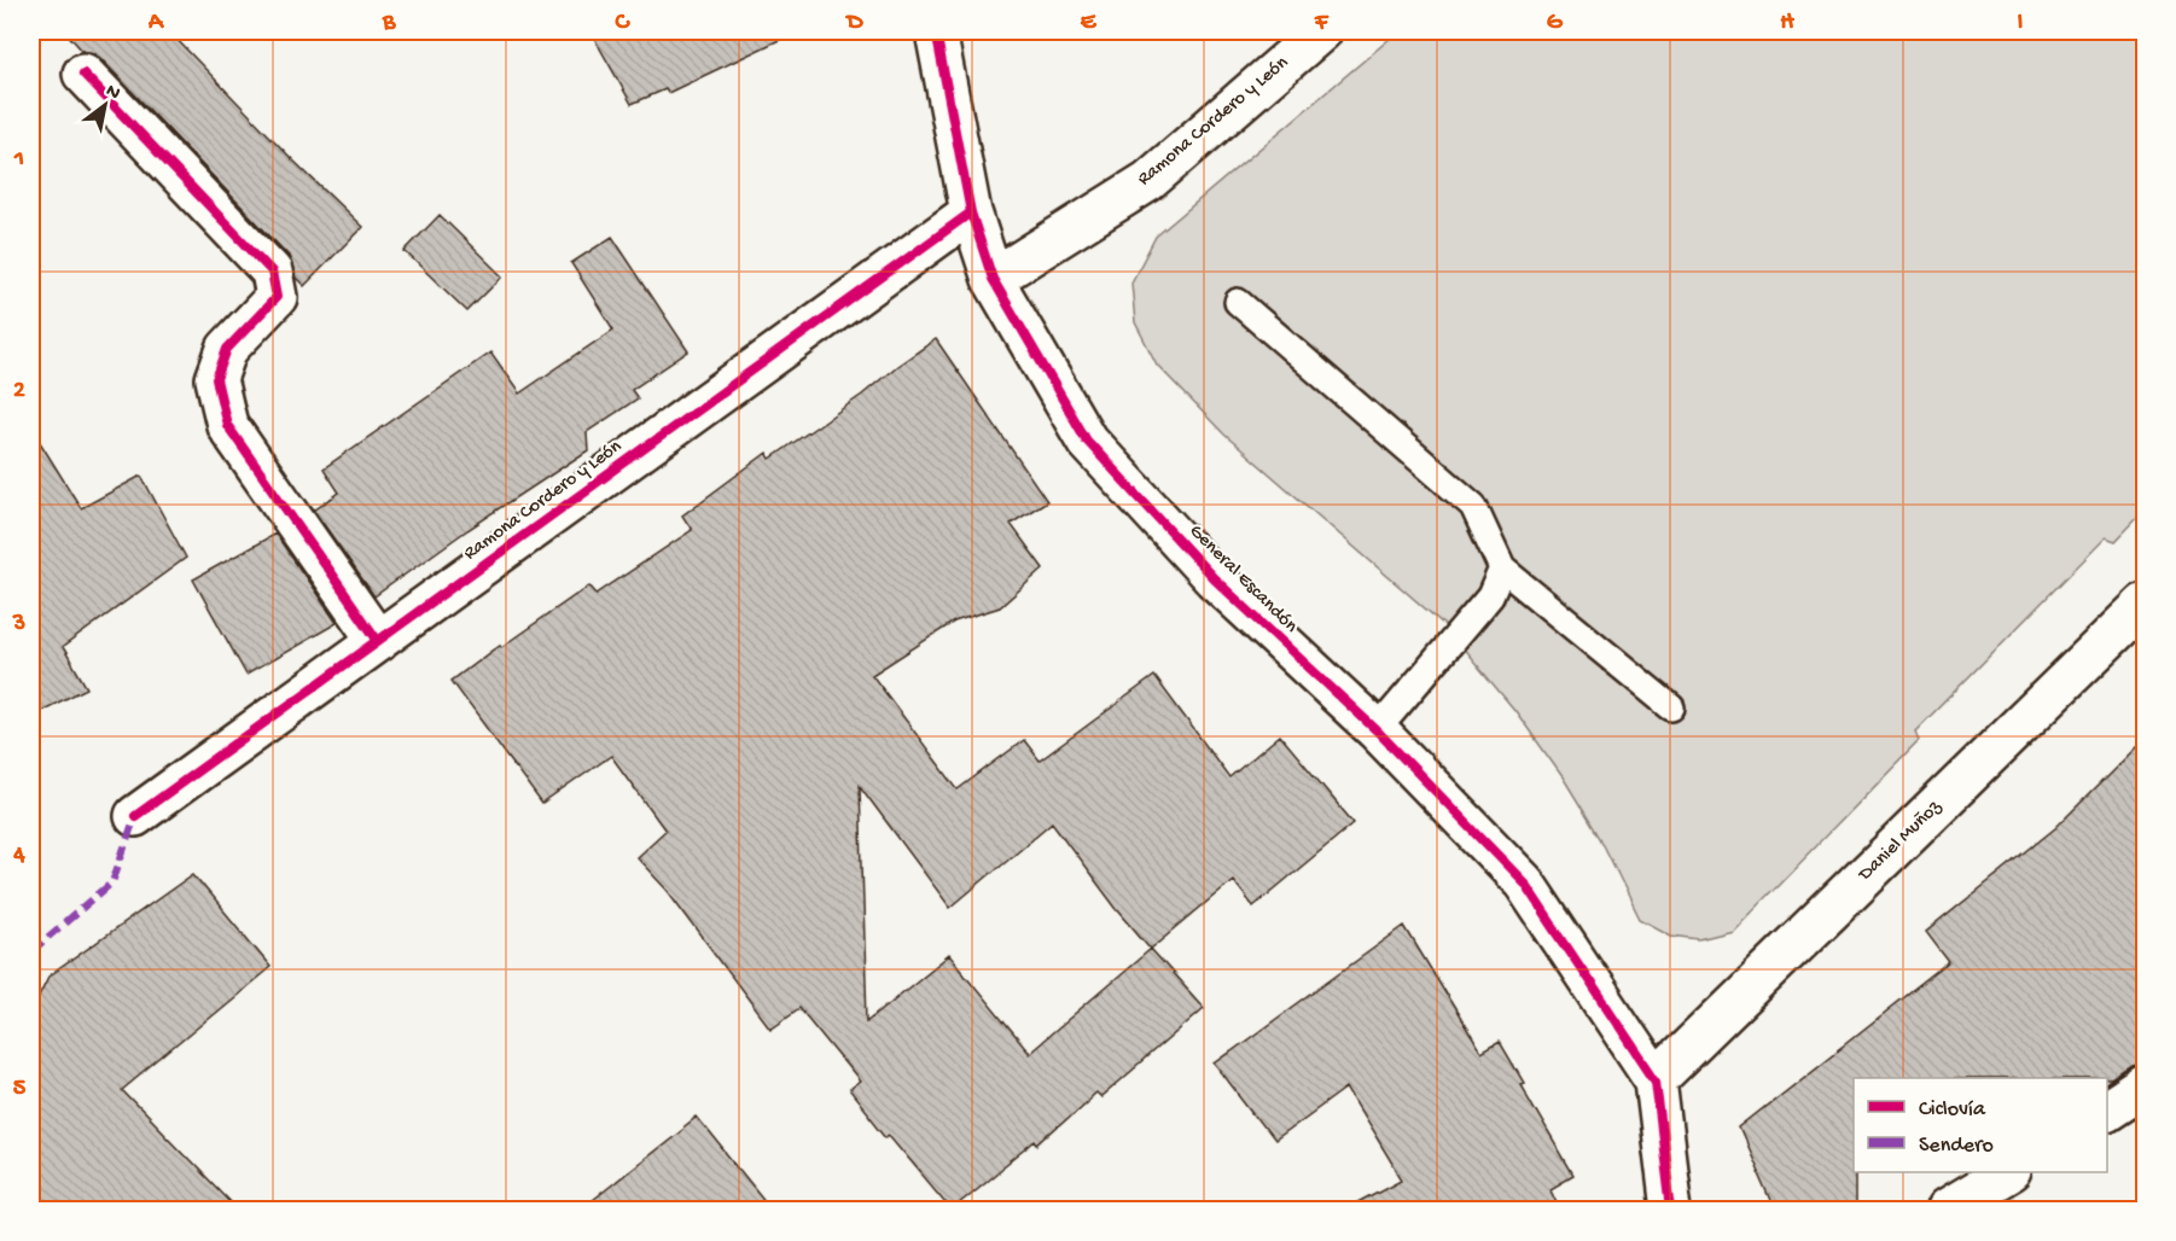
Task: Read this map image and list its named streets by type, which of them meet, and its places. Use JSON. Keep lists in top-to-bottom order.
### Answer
{
  "streets": {
    "street": ["Ramona Cordero y León", "General Escandón", "Daniel Muñoz"]
  },
  "crossings": [
    ["Ramona Cordero y León", "General Escandón"],
    ["General Escandón", "Daniel Muñoz"]
  ],
  "legend": ["Ciclovía", "Sendero"],
  "north": "top right",
  "grid": {
    "columns": [
      "A",
      "B",
      "C",
      "D",
      "E",
      "F",
      "G",
      "H",
      "I"
    ],
    "rows": [
      "1",
      "2",
      "3",
      "4",
      "5"
    ]
  }
}
